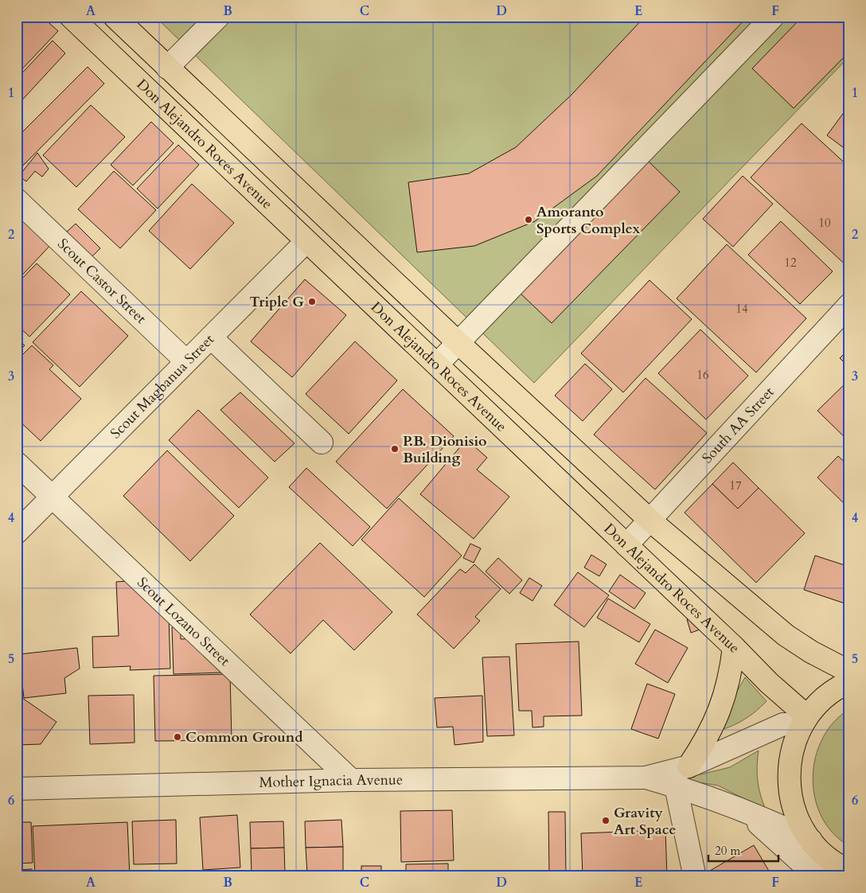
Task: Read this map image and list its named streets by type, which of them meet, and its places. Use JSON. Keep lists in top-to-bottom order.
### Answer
{
  "streets": {
    "main road": ["Don Alejandro Roces Avenue"],
    "street": [
      "Scout Castor Street",
      "Scout Magbanua Street",
      "South AA Street",
      "Scout Lozano Street",
      "Mother Ignacia Avenue"
    ]
  },
  "crossings": [
    ["Don Alejandro Roces Avenue", "Scout Magbanua Street"],
    ["Don Alejandro Roces Avenue", "South AA Street"],
    ["Don Alejandro Roces Avenue", "Mother Ignacia Avenue"],
    ["Scout Castor Street", "Scout Magbanua Street"],
    ["Scout Magbanua Street", "Scout Lozano Street"],
    ["Scout Lozano Street", "Mother Ignacia Avenue"]
  ],
  "places": [
    "Amoranto Sports Complex",
    "Triple G",
    "P.B. Dionisio Building",
    "Common Ground",
    "Gravity Art Space"
  ],
  "house_numbers": [
    "10",
    "12",
    "14",
    "16",
    "17"
  ],
  "scale_bar": "20 m",
  "grid": {
    "columns": [
      "A",
      "B",
      "C",
      "D",
      "E",
      "F"
    ],
    "rows": [
      "1",
      "2",
      "3",
      "4",
      "5",
      "6"
    ]
  }
}
